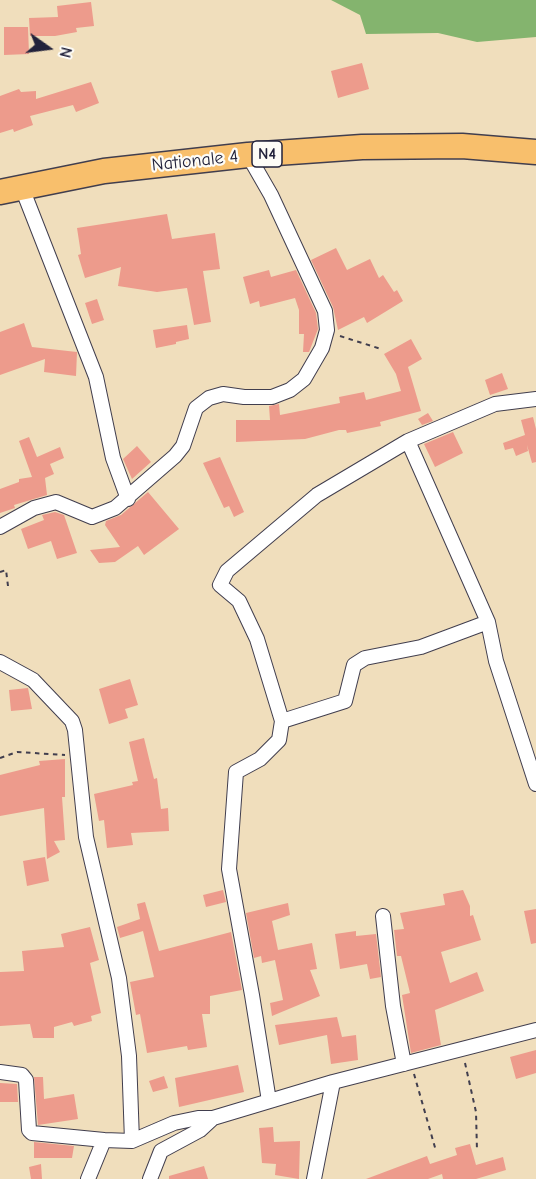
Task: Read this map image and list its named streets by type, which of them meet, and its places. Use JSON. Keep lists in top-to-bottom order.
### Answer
{
  "streets": {
    "highway": ["N4", "Nationale 4"]
  },
  "north": "right"
}
